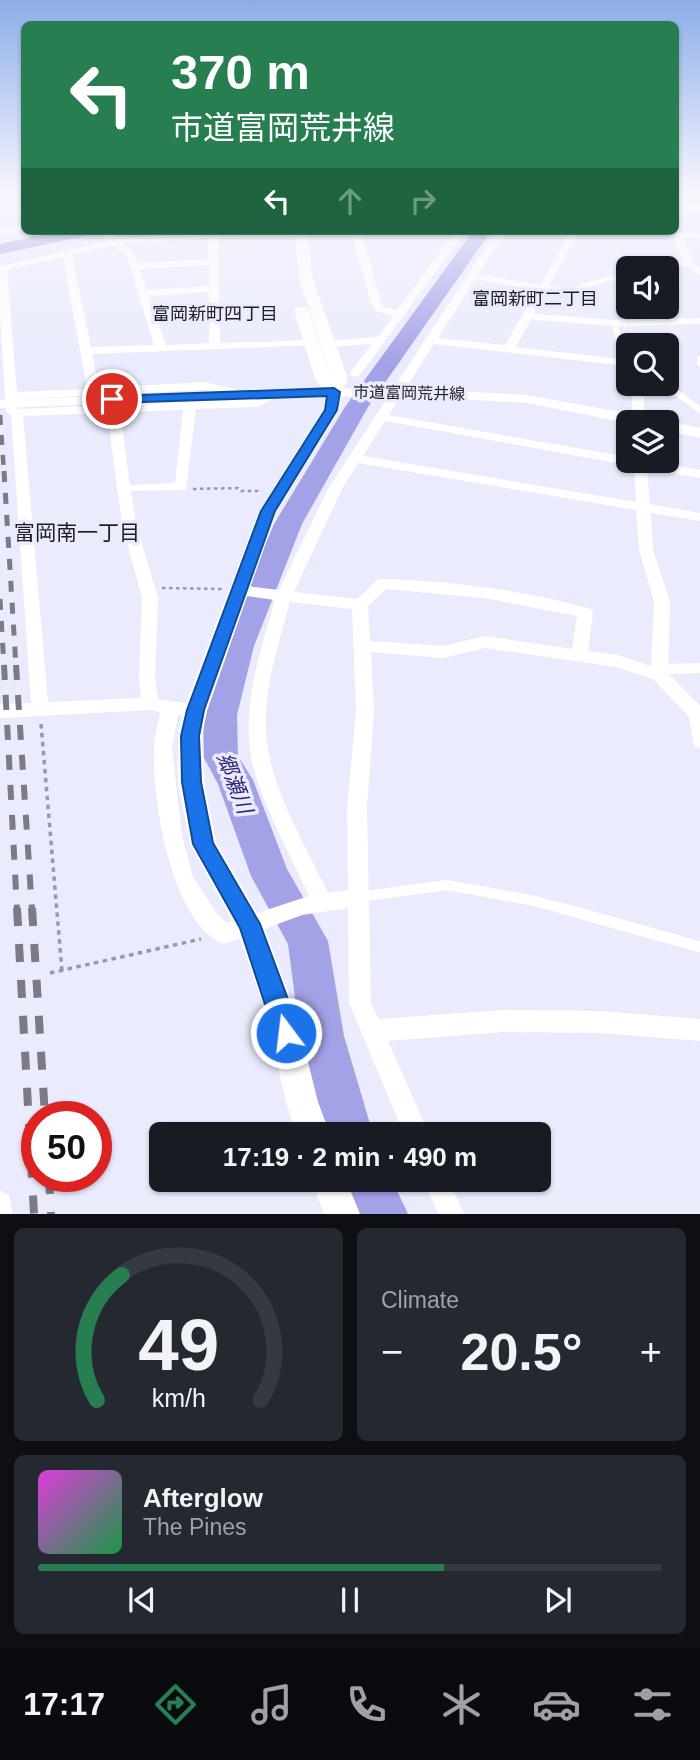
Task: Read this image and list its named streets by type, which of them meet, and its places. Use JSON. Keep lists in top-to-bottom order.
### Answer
{
  "streets": {
    "street": ["市道富岡荒井線"]
  },
  "districts": ["富岡新町二丁目", "富岡新町四丁目", "富岡南一丁目"],
  "water": ["郷瀬川"],
  "page": {
    "turn": ["370 m", "市道富岡荒井線"],
    "limit": "50",
    "trip": "17:19 · 2 min · 490 m",
    "tile": "Climate",
    "heat": ["−", "20.5°", "+"],
    "song": ["Afterglow", "The Pines"],
    "tabs": "17:17",
    "gauge": ["49", "km/h"]
  }
}
